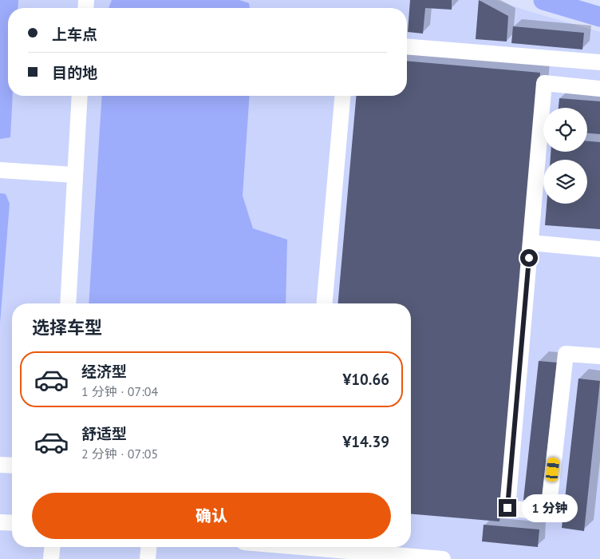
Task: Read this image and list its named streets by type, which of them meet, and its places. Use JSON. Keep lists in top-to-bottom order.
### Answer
{
  "page": {
    "banner": ["上车点", "目的地"],
    "heading": "选择车型",
    "list": [
      {
        "name": "经济型",
        "note": "1 分钟 · 07:04",
        "value": "¥10.66"
      },
      {
        "name": "舒适型",
        "note": "2 分钟 · 07:05",
        "value": "¥14.39"
      }
    ],
    "buttons": "确认",
    "bubble": "1 分钟"
  }
}
